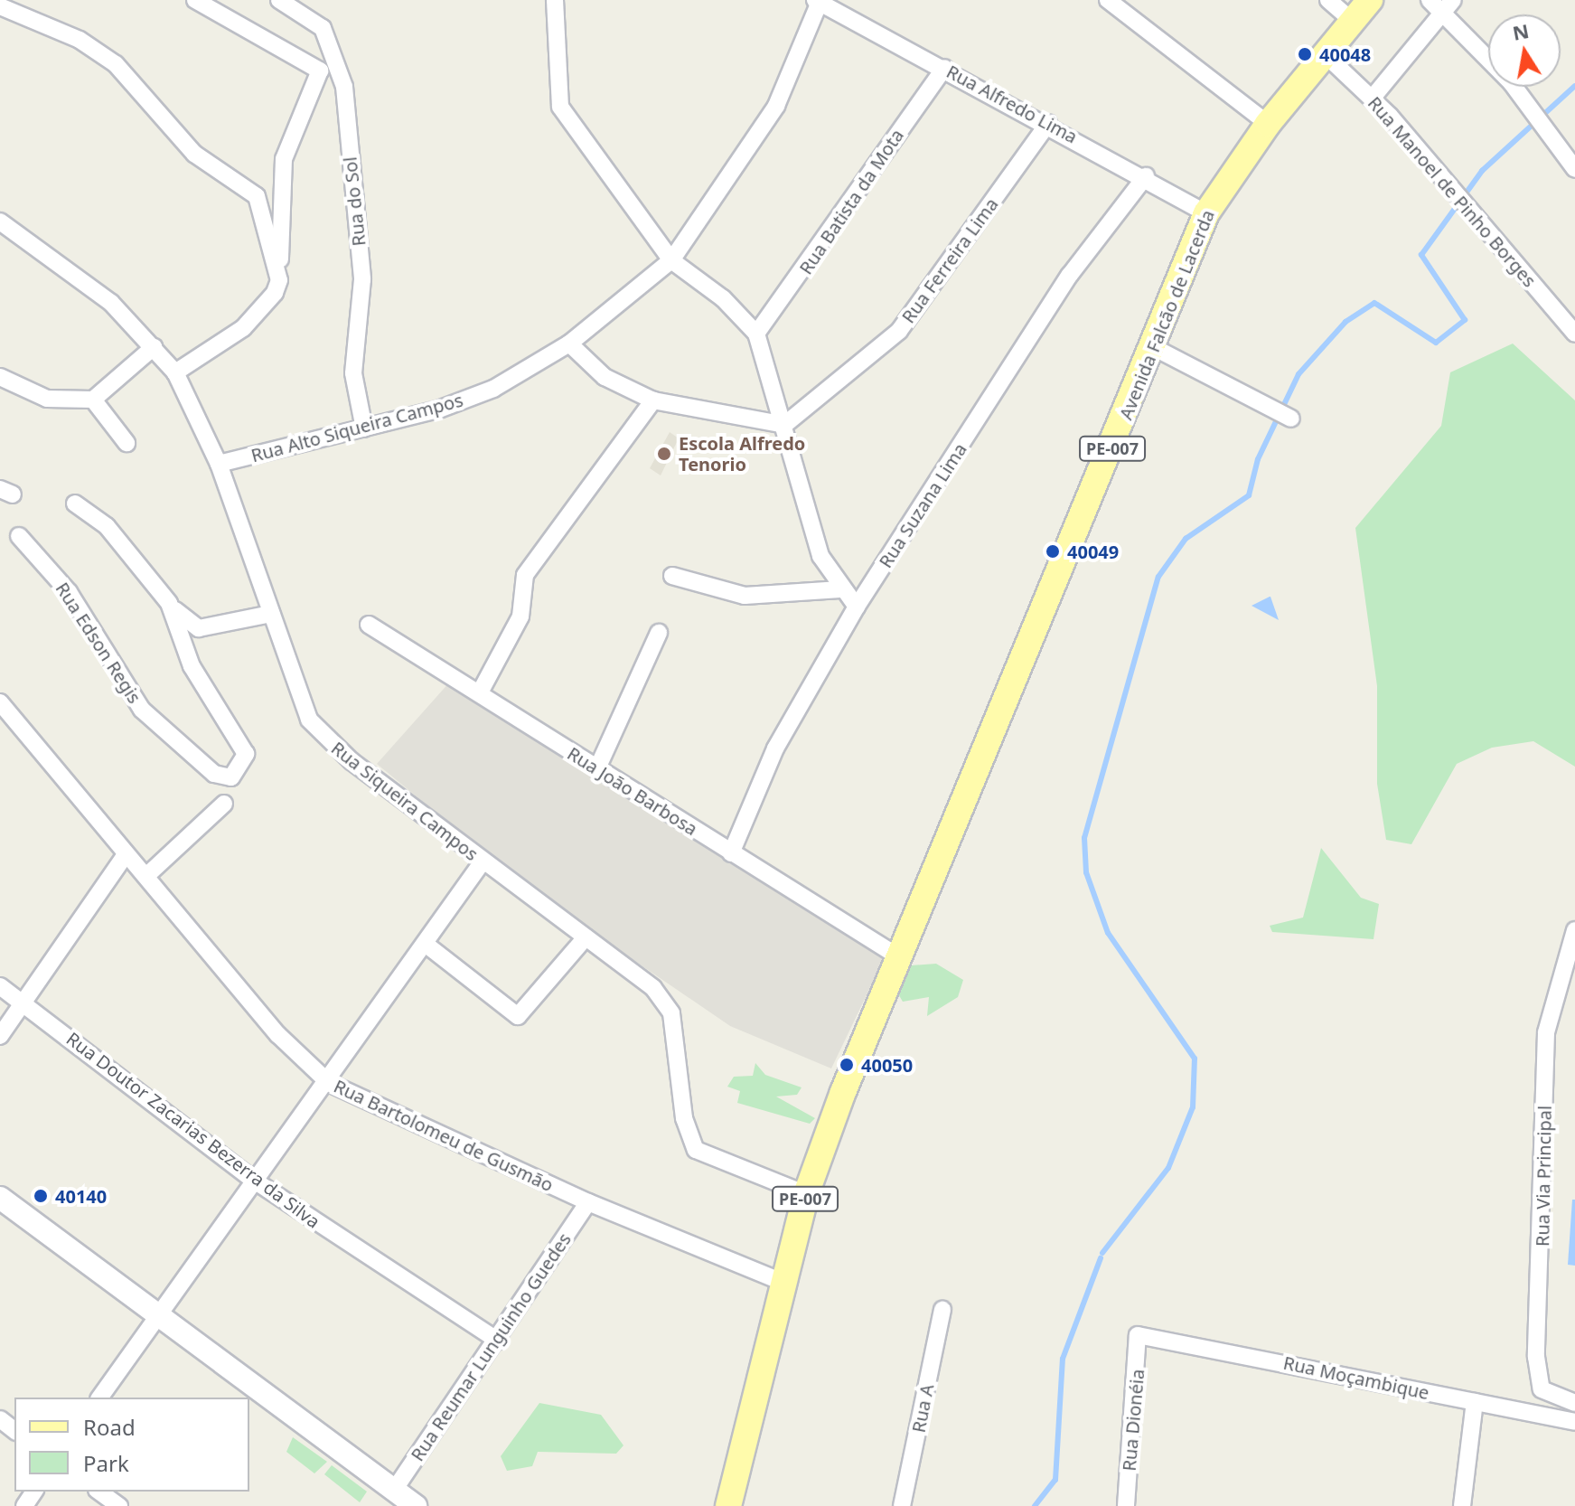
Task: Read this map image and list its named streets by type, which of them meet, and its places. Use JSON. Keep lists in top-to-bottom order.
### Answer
{
  "streets": {
    "main road": ["Avenida Falcão de Lacerda", "PE-007"],
    "street": [
      "Rua Alfredo Lima",
      "Rua Manoel de Pinho Borges",
      "Rua do Sol",
      "Rua Batista da Mota",
      "Rua Ferreira Lima",
      "Rua Alto Siqueira Campos",
      "Rua Suzana Lima",
      "Rua Edson Regis",
      "Rua João Barbosa",
      "Rua Siqueira Campos",
      "Rua Doutor Zacarias Bezerra da Silva",
      "Rua Bartolomeu de Gusmão",
      "Rua Via Principal",
      "Rua Reumar Lunguinho Guedes",
      "Rua Moçambique",
      "Rua A",
      "Rua Dionéia"
    ]
  },
  "crossings": [
    ["Rua Alfredo Lima", "Rua Batista da Mota"],
    ["Rua Alfredo Lima", "Rua Ferreira Lima"],
    ["Rua Alfredo Lima", "Avenida Falcão de Lacerda"],
    ["Rua Alfredo Lima", "Rua Alto Siqueira Campos"],
    ["Rua Alfredo Lima", "Rua Suzana Lima"],
    ["Rua Manoel de Pinho Borges", "Avenida Falcão de Lacerda"],
    ["Rua do Sol", "Rua Alto Siqueira Campos"],
    ["Avenida Falcão de Lacerda", "PE-007"],
    ["Avenida Falcão de Lacerda", "Rua João Barbosa"],
    ["Rua Alto Siqueira Campos", "Rua Siqueira Campos"],
    ["PE-007", "Rua João Barbosa"],
    ["PE-007", "Rua Siqueira Campos"],
    ["PE-007", "Rua Bartolomeu de Gusmão"],
    ["Rua Suzana Lima", "Rua João Barbosa"],
    ["Rua Doutor Zacarias Bezerra da Silva", "Rua Reumar Lunguinho Guedes"],
    ["Rua Bartolomeu de Gusmão", "Rua Reumar Lunguinho Guedes"],
    ["Rua Moçambique", "Rua Dionéia"]
  ],
  "places": [
    "40048",
    "Escola Alfredo Tenorio",
    "40049",
    "40050",
    "40140"
  ],
  "legend": ["Road", "Park"],
  "north": "top"
}
